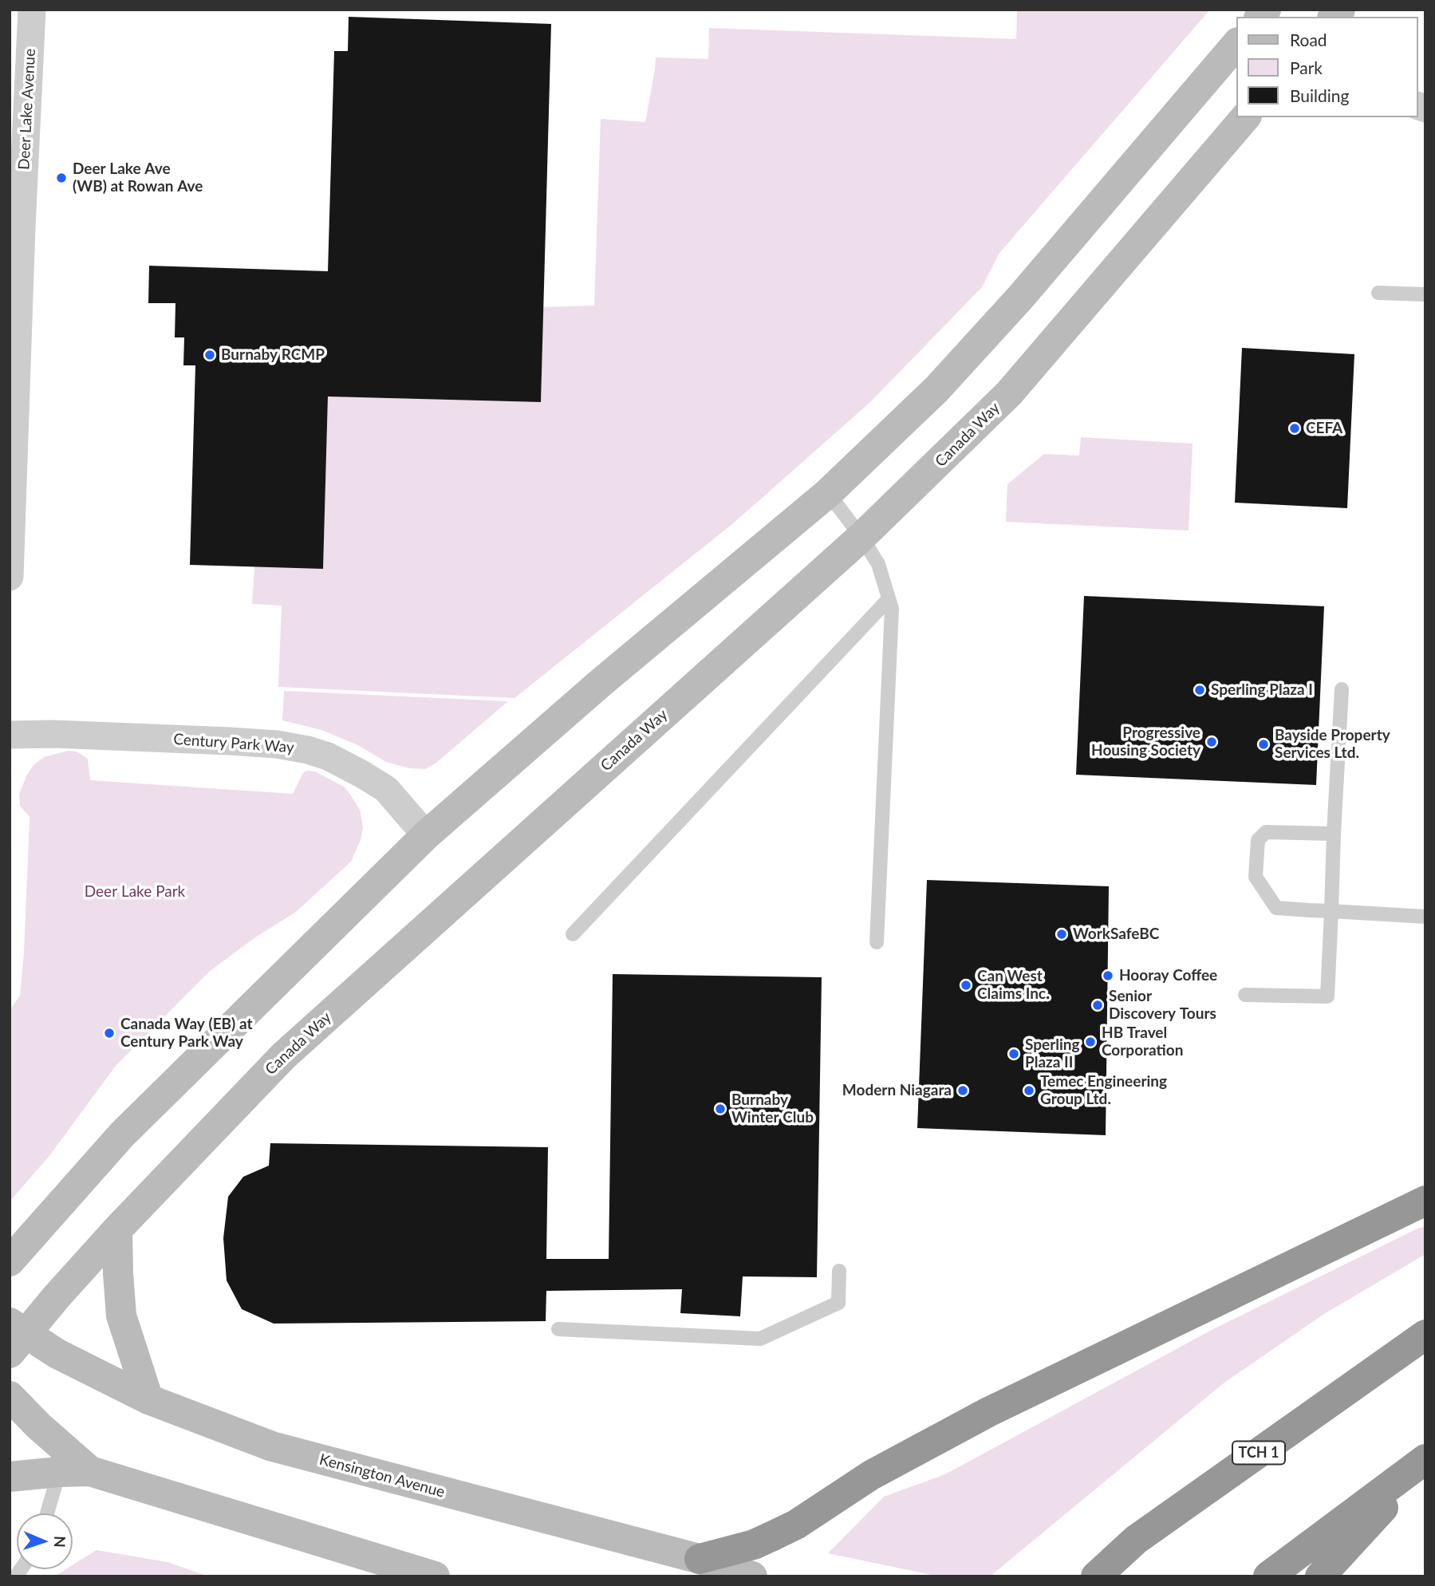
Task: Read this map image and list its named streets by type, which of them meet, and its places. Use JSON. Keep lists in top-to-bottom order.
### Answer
{
  "streets": {
    "highway": ["TCH 1"],
    "main road": ["Canada Way", "Kensington Avenue"],
    "street": ["Deer Lake Avenue", "Century Park Way"]
  },
  "crossings": [
    ["Canada Way", "Kensington Avenue"]
  ],
  "parks": ["Deer Lake Park"],
  "places": [
    "Deer Lake Ave (WB) at Rowan Ave",
    "Burnaby RCMP",
    "CEFA",
    "Sperling Plaza I",
    "Progressive Housing Society",
    "Bayside Property Services Ltd.",
    "WorkSafeBC",
    "Hooray Coffee",
    "Can West Claims Inc.",
    "Senior Discovery Tours",
    "Canada Way (EB) at Century Park Way",
    "HB Travel Corporation",
    "Sperling Plaza II",
    "Modern Niagara",
    "Temec Engineering Group Ltd.",
    "Burnaby Winter Club"
  ],
  "legend": ["Road", "Park", "Building"],
  "north": "right"
}
